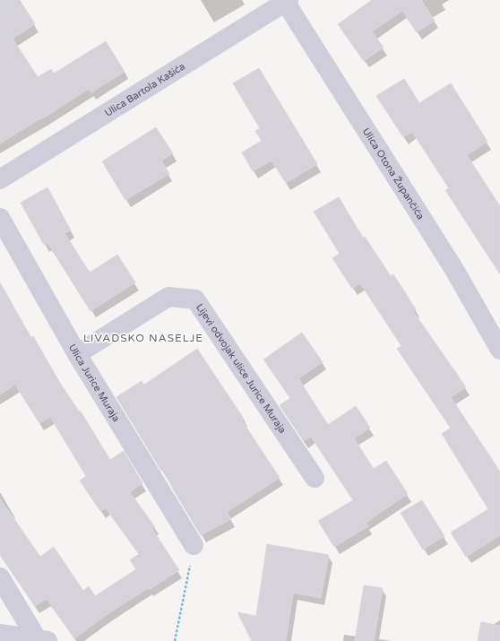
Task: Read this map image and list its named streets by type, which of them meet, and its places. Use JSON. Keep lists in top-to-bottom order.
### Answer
{
  "streets": {
    "street": [
      "Ulica Bartola Kašića",
      "Ulica Otona Župančića",
      "Lijevi odvojak ulice Jurice Muraja",
      "Ulica Jurice Muraja"
    ]
  },
  "crossings": [
    ["Ulica Bartola Kašića", "Ulica Otona Župančića"],
    ["Lijevi odvojak ulice Jurice Muraja", "Ulica Jurice Muraja"]
  ],
  "districts": ["LIVADSKO NASELJE"]
}
